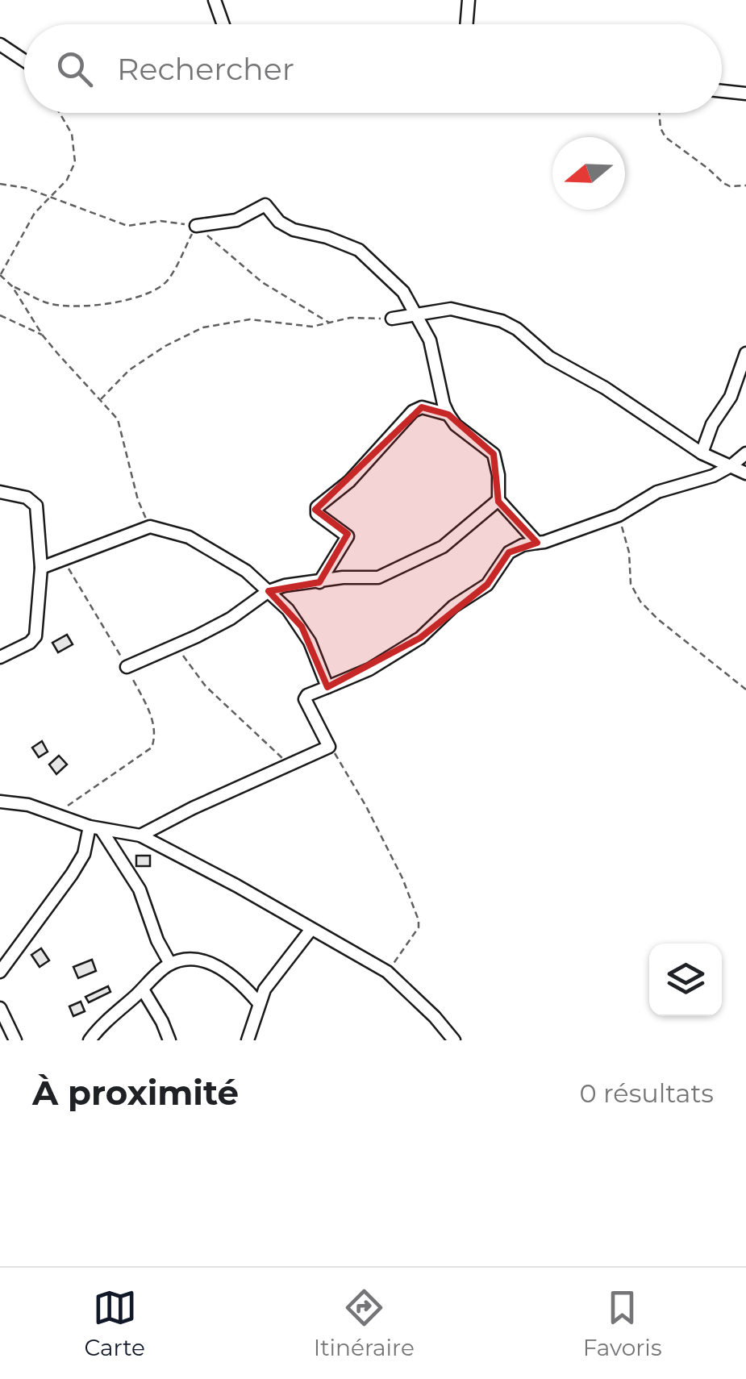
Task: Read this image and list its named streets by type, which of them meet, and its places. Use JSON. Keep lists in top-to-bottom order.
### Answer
{
  "north": "left",
  "page": {
    "search": "Rechercher",
    "heading": ["À proximité", "0 résultats"],
    "nav": ["Carte", "Itinéraire", "Favoris"]
  }
}
